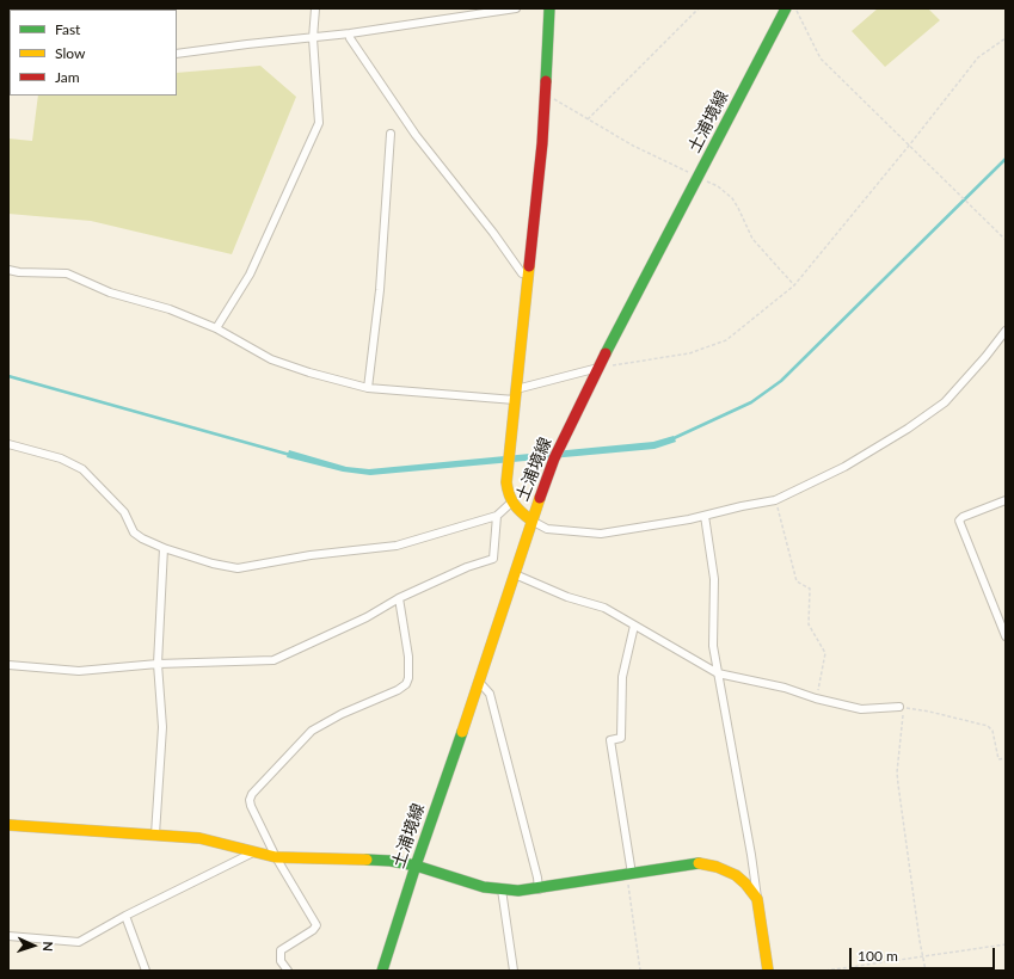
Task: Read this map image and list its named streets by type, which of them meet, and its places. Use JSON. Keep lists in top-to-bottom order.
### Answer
{
  "streets": {
    "street": ["土浦境線"]
  },
  "legend": ["Fast", "Slow", "Jam"],
  "scale_bar": "100 m",
  "north": "right"
}
